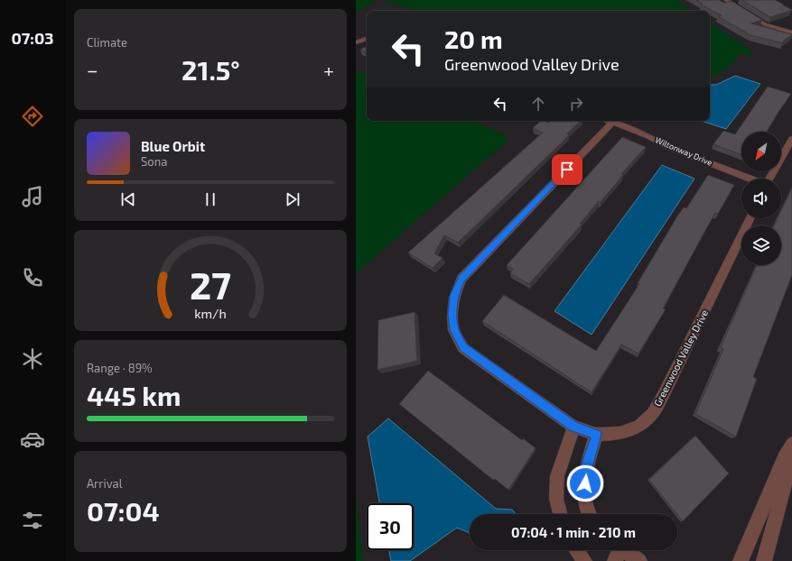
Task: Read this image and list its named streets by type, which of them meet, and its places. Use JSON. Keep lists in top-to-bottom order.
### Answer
{
  "streets": {
    "street": ["Wiltonway Drive", "Greenwood Valley Drive"]
  },
  "crossings": [
    ["Wiltonway Drive", "Greenwood Valley Drive"]
  ],
  "north": "bottom left",
  "page": {
    "tabs": "07:03",
    "tile": [
      "Climate",
      ["Range · 89%", "445 km"],
      ["Arrival", "07:04"]
    ],
    "turn": ["20 m", "Greenwood Valley Drive"],
    "heat": ["−", "21.5°", "+"],
    "song": ["Blue Orbit", "Sona"],
    "limit": "30",
    "trip": "07:04 · 1 min · 210 m",
    "gauge": ["27", "km/h"]
  }
}
